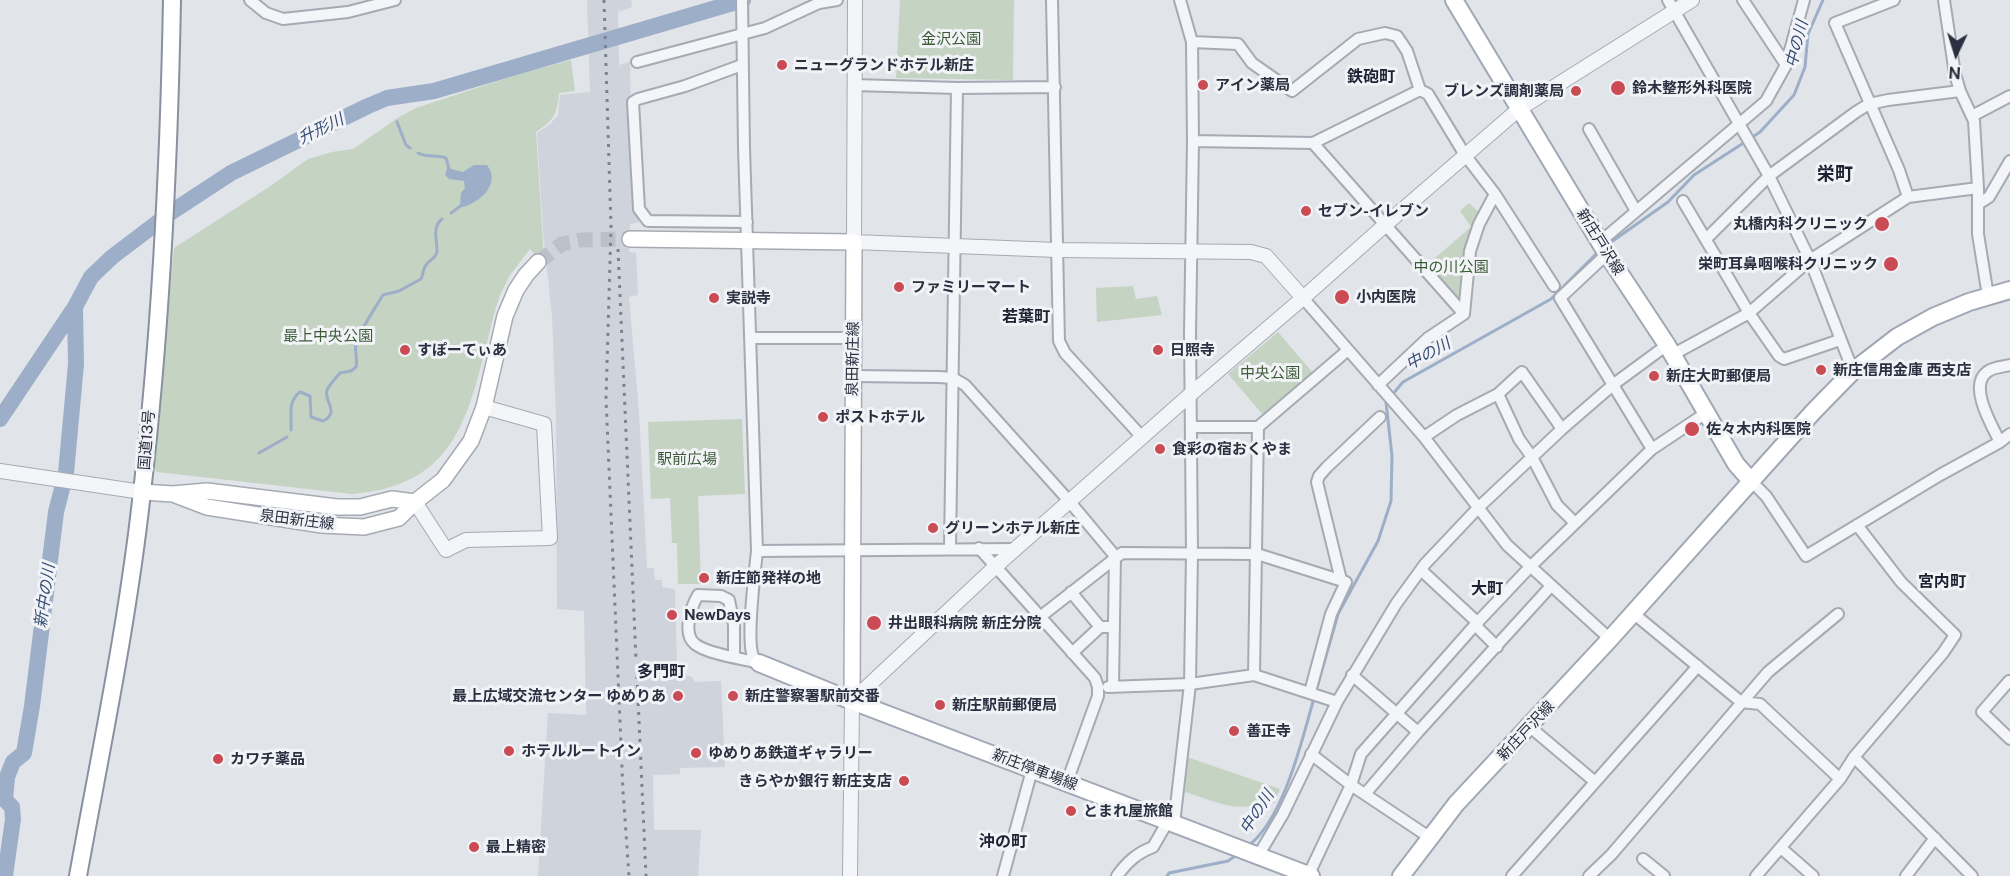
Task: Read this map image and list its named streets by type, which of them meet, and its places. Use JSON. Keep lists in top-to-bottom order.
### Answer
{
  "streets": {
    "main road": [
      "新庄戸沢線",
      "泉田新庄線",
      "国道13号",
      "新庄停車場線"
    ]
  },
  "crossings": [
    ["泉田新庄線", "国道13号"],
    ["泉田新庄線", "新庄停車場線"]
  ],
  "districts": [
    "鉄砲町",
    "栄町",
    "若葉町",
    "宮内町",
    "大町",
    "多門町",
    "沖の町"
  ],
  "water": ["中の川", "升形川", "新中の川"],
  "parks": [
    "金沢公園",
    "中の川公園",
    "最上中央公園",
    "中央公園",
    "駅前広場"
  ],
  "places": [
    "ニューグランドホテル新庄",
    "アイン薬局",
    "鈴木整形外科医院",
    "ブレンズ調剤薬局",
    "セブン-イレブン",
    "丸橋内科クリニック",
    "栄町耳鼻咽喉科クリニック",
    "ファミリーマート",
    "小内医院",
    "実説寺",
    "すぽーてぃあ",
    "日照寺",
    "新庄信用金庫 西支店",
    "新庄大町郵便局",
    "ポストホテル",
    "佐々木内科医院",
    "食彩の宿おくやま",
    "グリーンホテル新庄",
    "新庄節発祥の地",
    "NewDays",
    "井出眼科病院 新庄分院",
    "最上広域交流センター ゆめりあ",
    "新庄警察署駅前交番",
    "新庄駅前郵便局",
    "善正寺",
    "ホテルルートイン",
    "ゆめりあ鉄道ギャラリー",
    "カワチ薬品",
    "きらやか銀行 新庄支店",
    "とまれ屋旅館",
    "最上精密"
  ],
  "north": "bottom"
}
